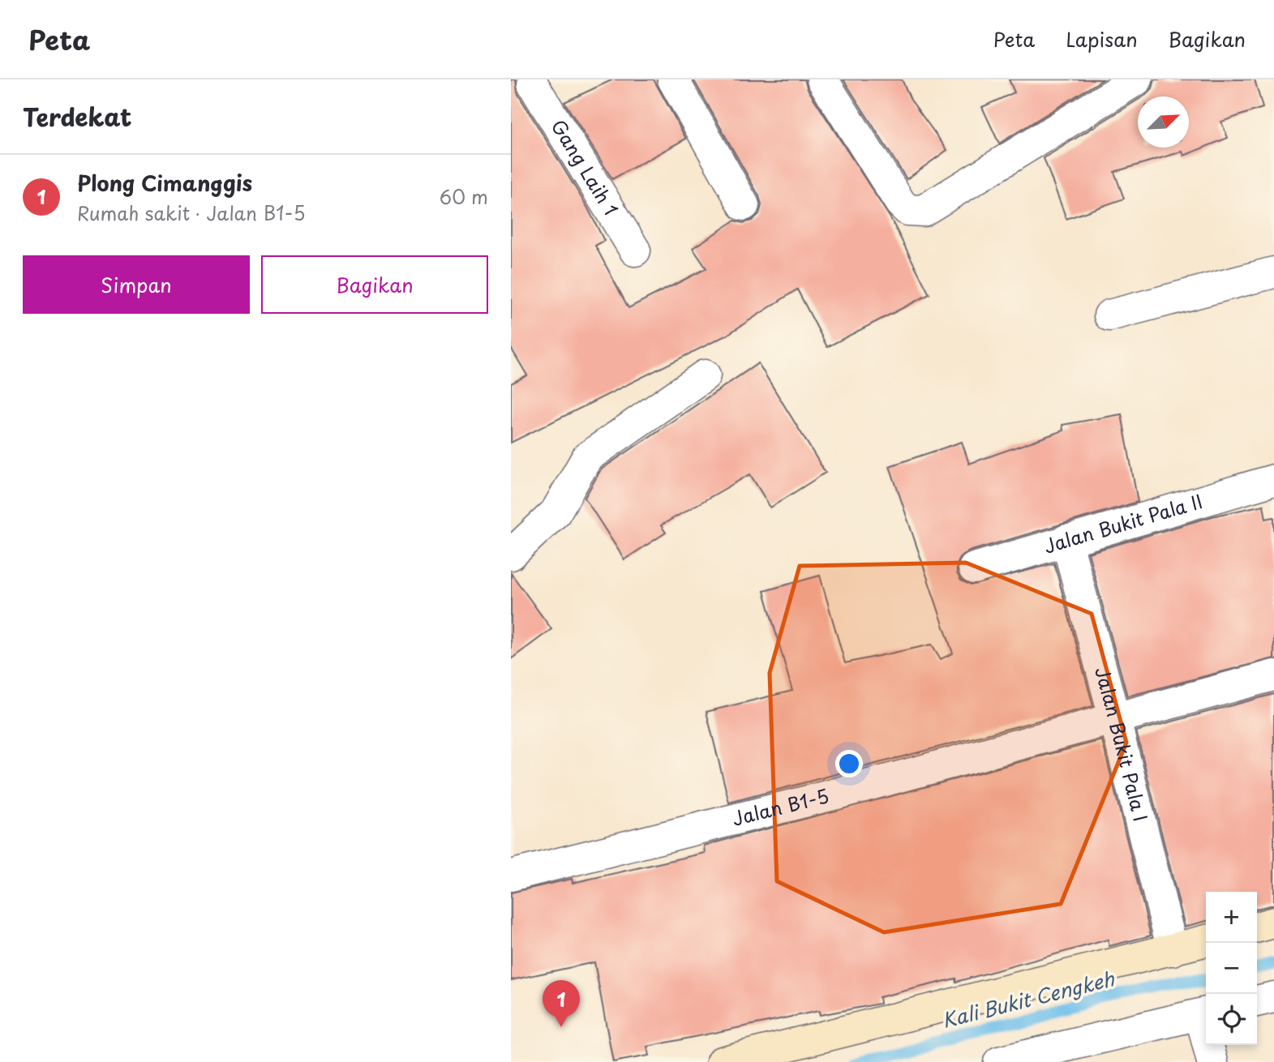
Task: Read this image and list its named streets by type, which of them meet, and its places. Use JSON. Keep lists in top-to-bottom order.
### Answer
{
  "streets": {
    "street": [
      "Gang Laih 1",
      "Jalan Bukit Pala II",
      "Jalan Bukit Pala I",
      "Jalan B1-5"
    ]
  },
  "crossings": [
    ["Jalan Bukit Pala II", "Jalan Bukit Pala I"],
    ["Jalan Bukit Pala I", "Jalan B1-5"]
  ],
  "water": ["Kali Bukit Cengkeh"],
  "north": "top right",
  "page": {
    "header": "Peta",
    "nav": ["Peta", "Lapisan", "Bagikan"],
    "heading": "Terdekat",
    "list": [
      {
        "mark": "1",
        "name": "Plong Cimanggis",
        "note": "Rumah sakit · Jalan B1-5",
        "value": "60 m"
      }
    ],
    "buttons": ["Simpan", "Bagikan"],
    "map_buttons": ["+", "−"],
    "pins": "1"
  }
}
